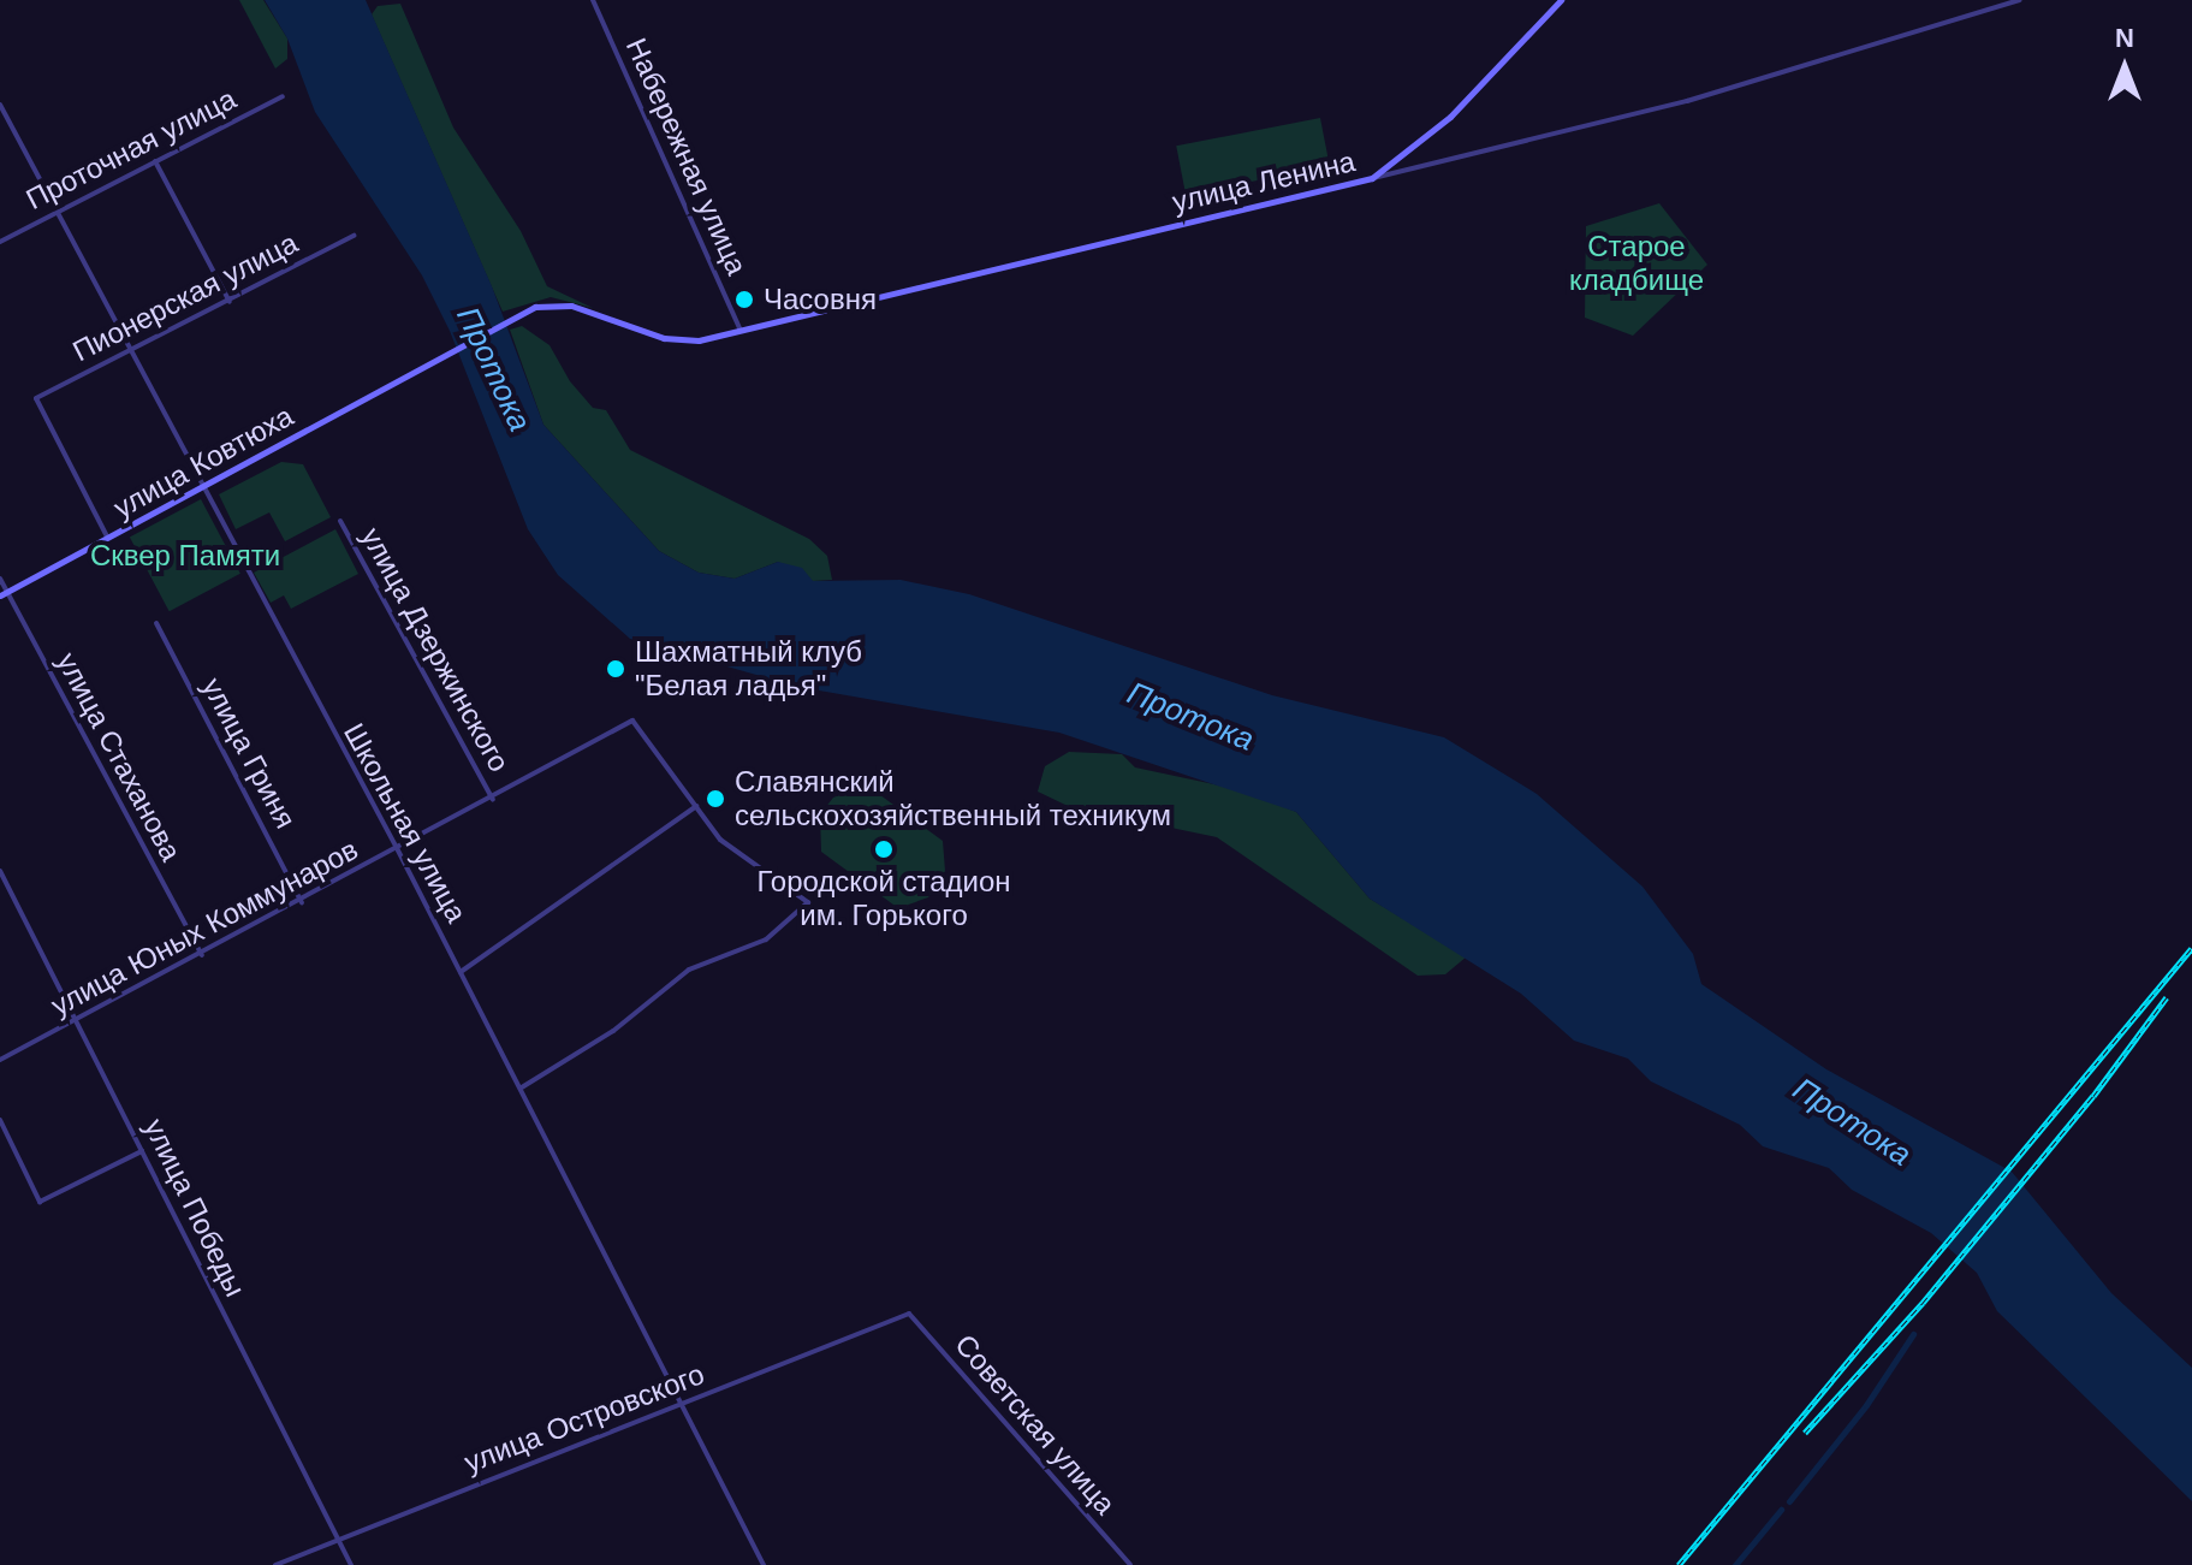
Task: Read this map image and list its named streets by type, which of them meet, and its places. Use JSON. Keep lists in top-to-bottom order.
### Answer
{
  "streets": {
    "main road": ["улица Ленина", "улица Ковтюха"],
    "street": [
      "Проточная улица",
      "Набережная улица",
      "Пионерская улица",
      "улица Дзержинского",
      "улица Гриня",
      "улица Стаханова",
      "Школьная улица",
      "улица Юных Коммунаров",
      "улица Победы",
      "улица Островского",
      "Советская улица"
    ]
  },
  "crossings": [
    ["Проточная улица", "Школьная улица"],
    ["Набережная улица", "улица Ленина"],
    ["улица Ленина", "улица Ковтюха"],
    ["Пионерская улица", "улица Ковтюха"],
    ["Пионерская улица", "Школьная улица"],
    ["улица Ковтюха", "улица Стаханова"],
    ["улица Ковтюха", "Школьная улица"],
    ["улица Дзержинского", "улица Юных Коммунаров"],
    ["улица Гриня", "улица Юных Коммунаров"],
    ["улица Стаханова", "улица Юных Коммунаров"],
    ["Школьная улица", "улица Юных Коммунаров"],
    ["Школьная улица", "улица Островского"],
    ["улица Юных Коммунаров", "улица Победы"],
    ["улица Победы", "улица Островского"],
    ["улица Островского", "Советская улица"]
  ],
  "water": ["Протока"],
  "parks": ["Старое кладбище", "Сквер Памяти"],
  "places": [
    "Часовня",
    "Шахматный клуб \"Белая ладья\"",
    "Славянский сельскохозяйственный техникум",
    "Городской cтадион им. Горького"
  ],
  "north": "top"
}
